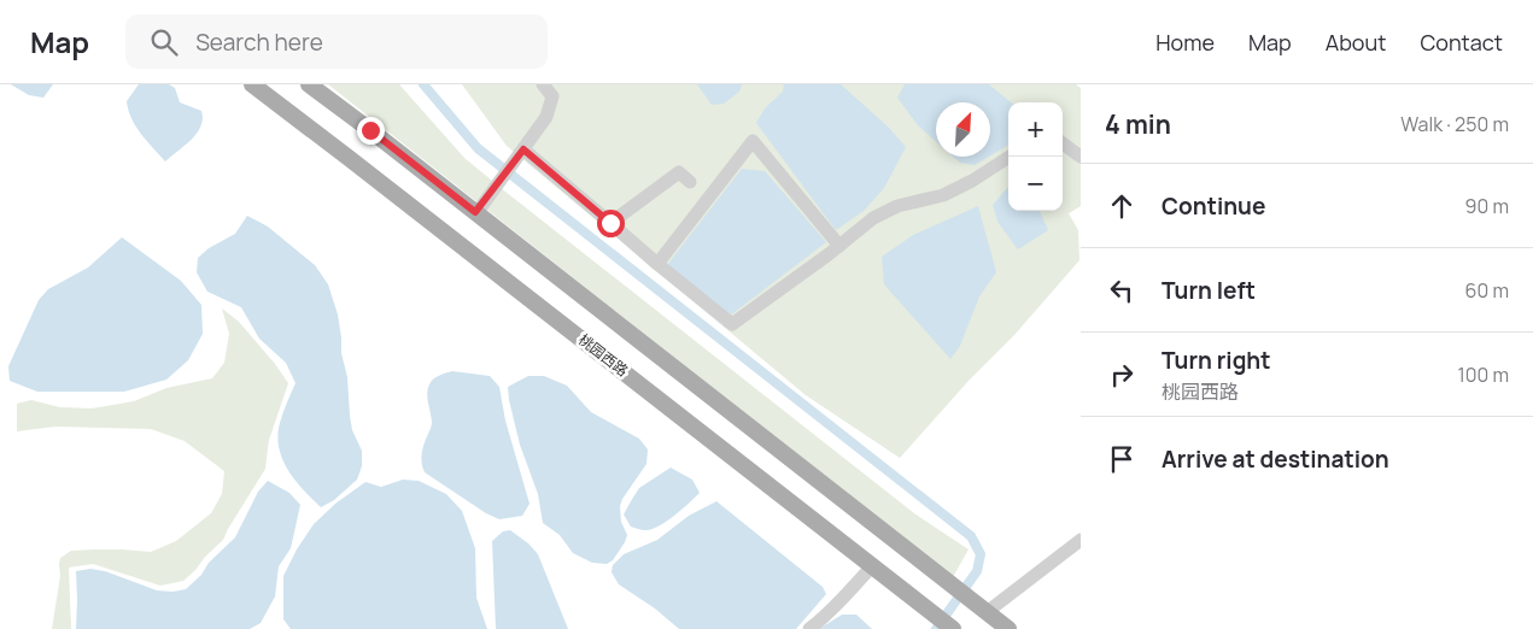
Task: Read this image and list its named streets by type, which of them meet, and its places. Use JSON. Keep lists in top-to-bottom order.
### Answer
{
  "streets": {
    "main road": ["桃园西路"]
  },
  "north": "top right",
  "page": {
    "header": "Map",
    "search": "Search here",
    "nav": [
      "Home",
      "Map",
      "About",
      "Contact"
    ],
    "heading": ["4 min", "Walk · 250 m"],
    "map_buttons": ["+", "−"],
    "list": [
      ["Continue", "90 m"],
      ["Turn left", "60 m"],
      ["Turn right", "桃园西路", "100 m"],
      "Arrive at destination"
    ]
  }
}
